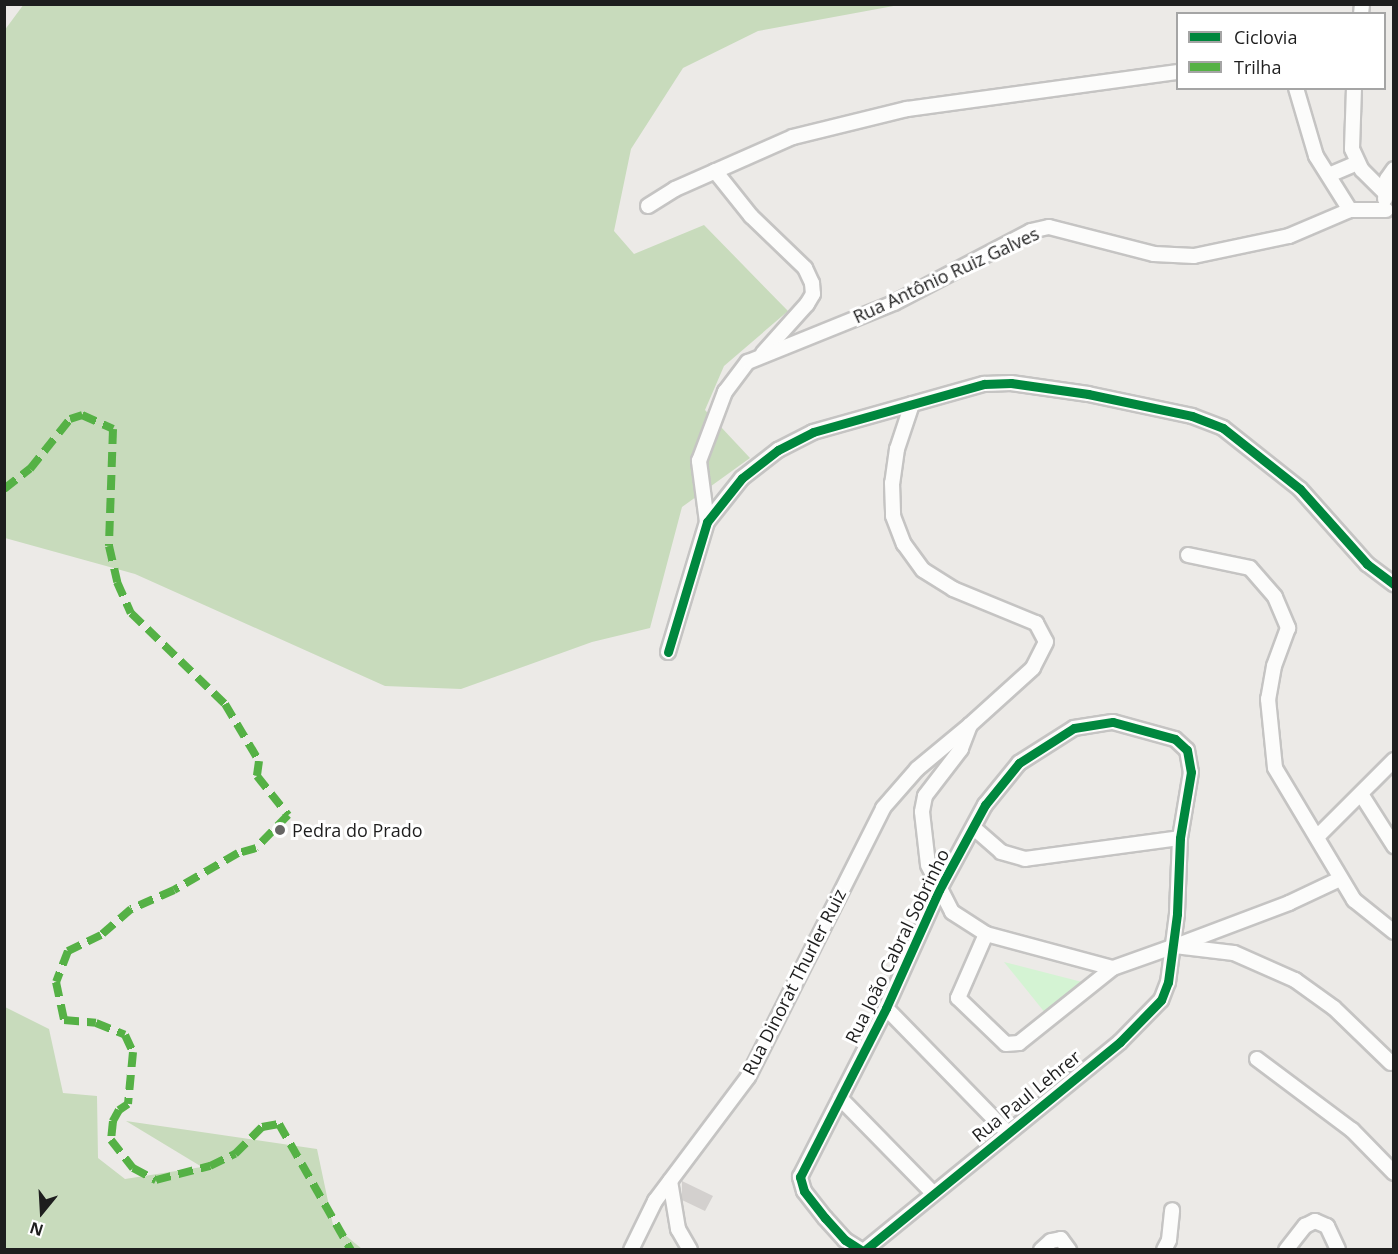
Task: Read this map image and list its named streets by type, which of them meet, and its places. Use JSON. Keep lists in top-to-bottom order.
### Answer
{
  "streets": {
    "street": [
      "Rua Antônio Ruiz Galves",
      "Rua João Cabral Sobrinho",
      "Rua Dinorat Thurler Ruiz",
      "Rua Paul Lehrer"
    ]
  },
  "crossings": [
    ["Rua João Cabral Sobrinho", "Rua Dinorat Thurler Ruiz"],
    ["Rua João Cabral Sobrinho", "Rua Paul Lehrer"]
  ],
  "places": ["Pedra do Prado"],
  "legend": ["Ciclovia", "Trilha"],
  "north": "bottom"
}
